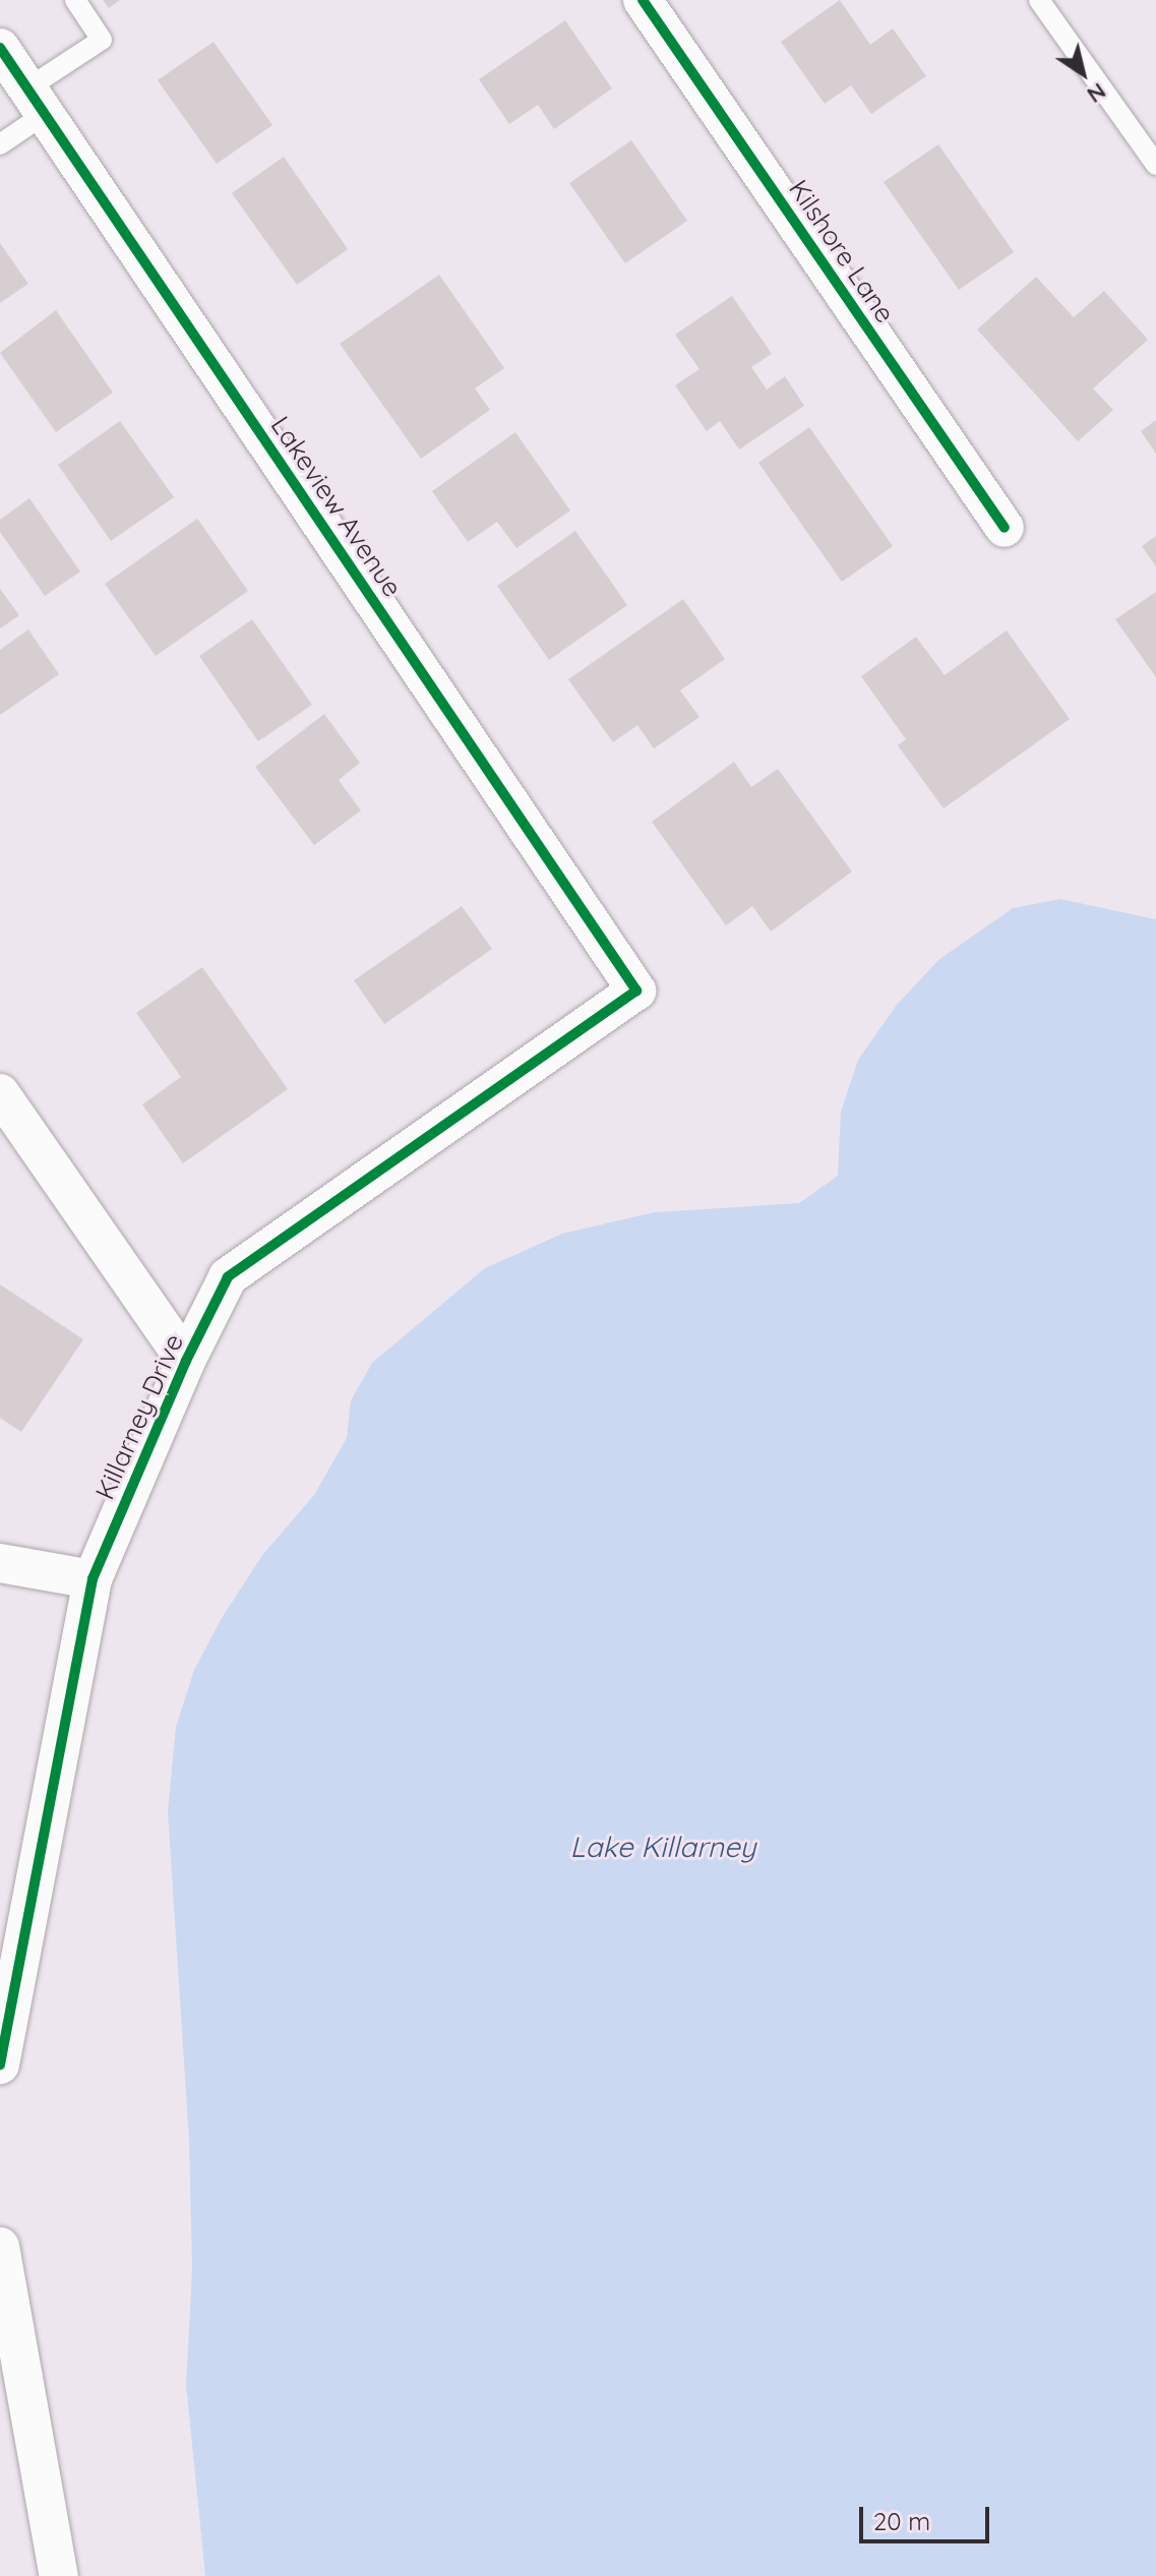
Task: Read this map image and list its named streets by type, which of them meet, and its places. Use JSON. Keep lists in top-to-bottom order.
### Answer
{
  "streets": {
    "street": ["Kilshore Lane", "Lakeview Avenue", "Killarney Drive"]
  },
  "crossings": [
    ["Lakeview Avenue", "Killarney Drive"]
  ],
  "water": ["Lake Killarney"],
  "scale_bar": "20 m",
  "north": "bottom right"
}
